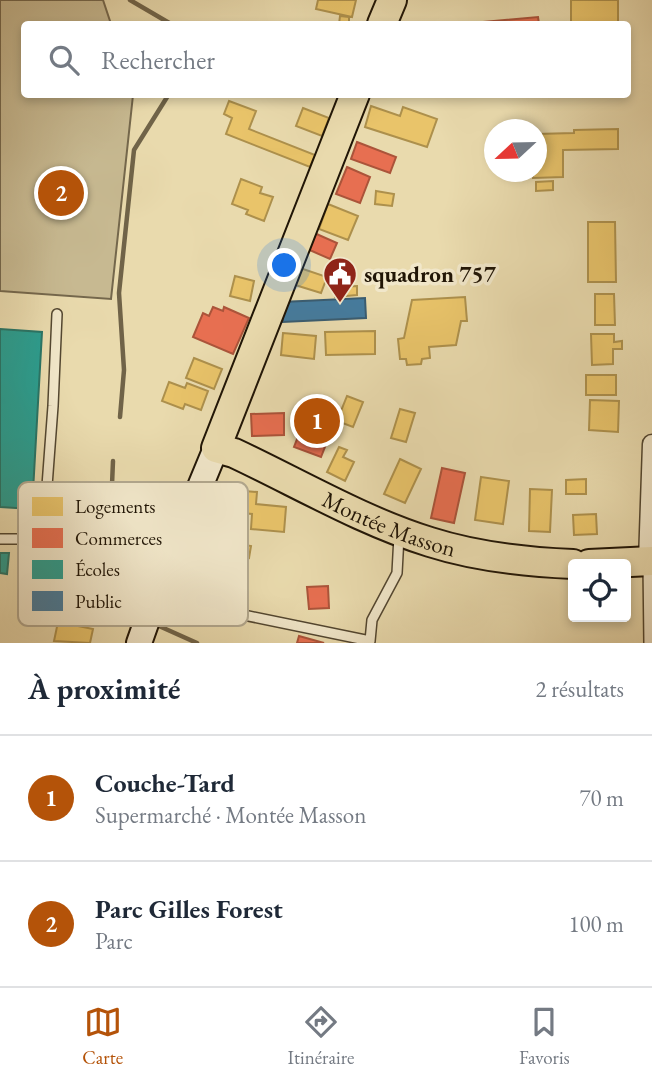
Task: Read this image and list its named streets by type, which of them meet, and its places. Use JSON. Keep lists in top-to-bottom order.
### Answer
{
  "streets": {
    "main road": ["Montée Masson"]
  },
  "places": {
    "public building": ["squadron 757"]
  },
  "legend": [
    "Logements",
    "Commerces",
    "Écoles",
    "Public"
  ],
  "north": "left",
  "page": {
    "search": "Rechercher",
    "pins": ["2", "1"],
    "heading": ["À proximité", "2 résultats"],
    "list": [
      {
        "mark": "1",
        "name": "Couche-Tard",
        "note": "Supermarché · Montée Masson",
        "value": "70 m"
      },
      {
        "mark": "2",
        "name": "Parc Gilles Forest",
        "note": "Parc",
        "value": "100 m"
      }
    ],
    "nav": ["Carte", "Itinéraire", "Favoris"]
  }
}
